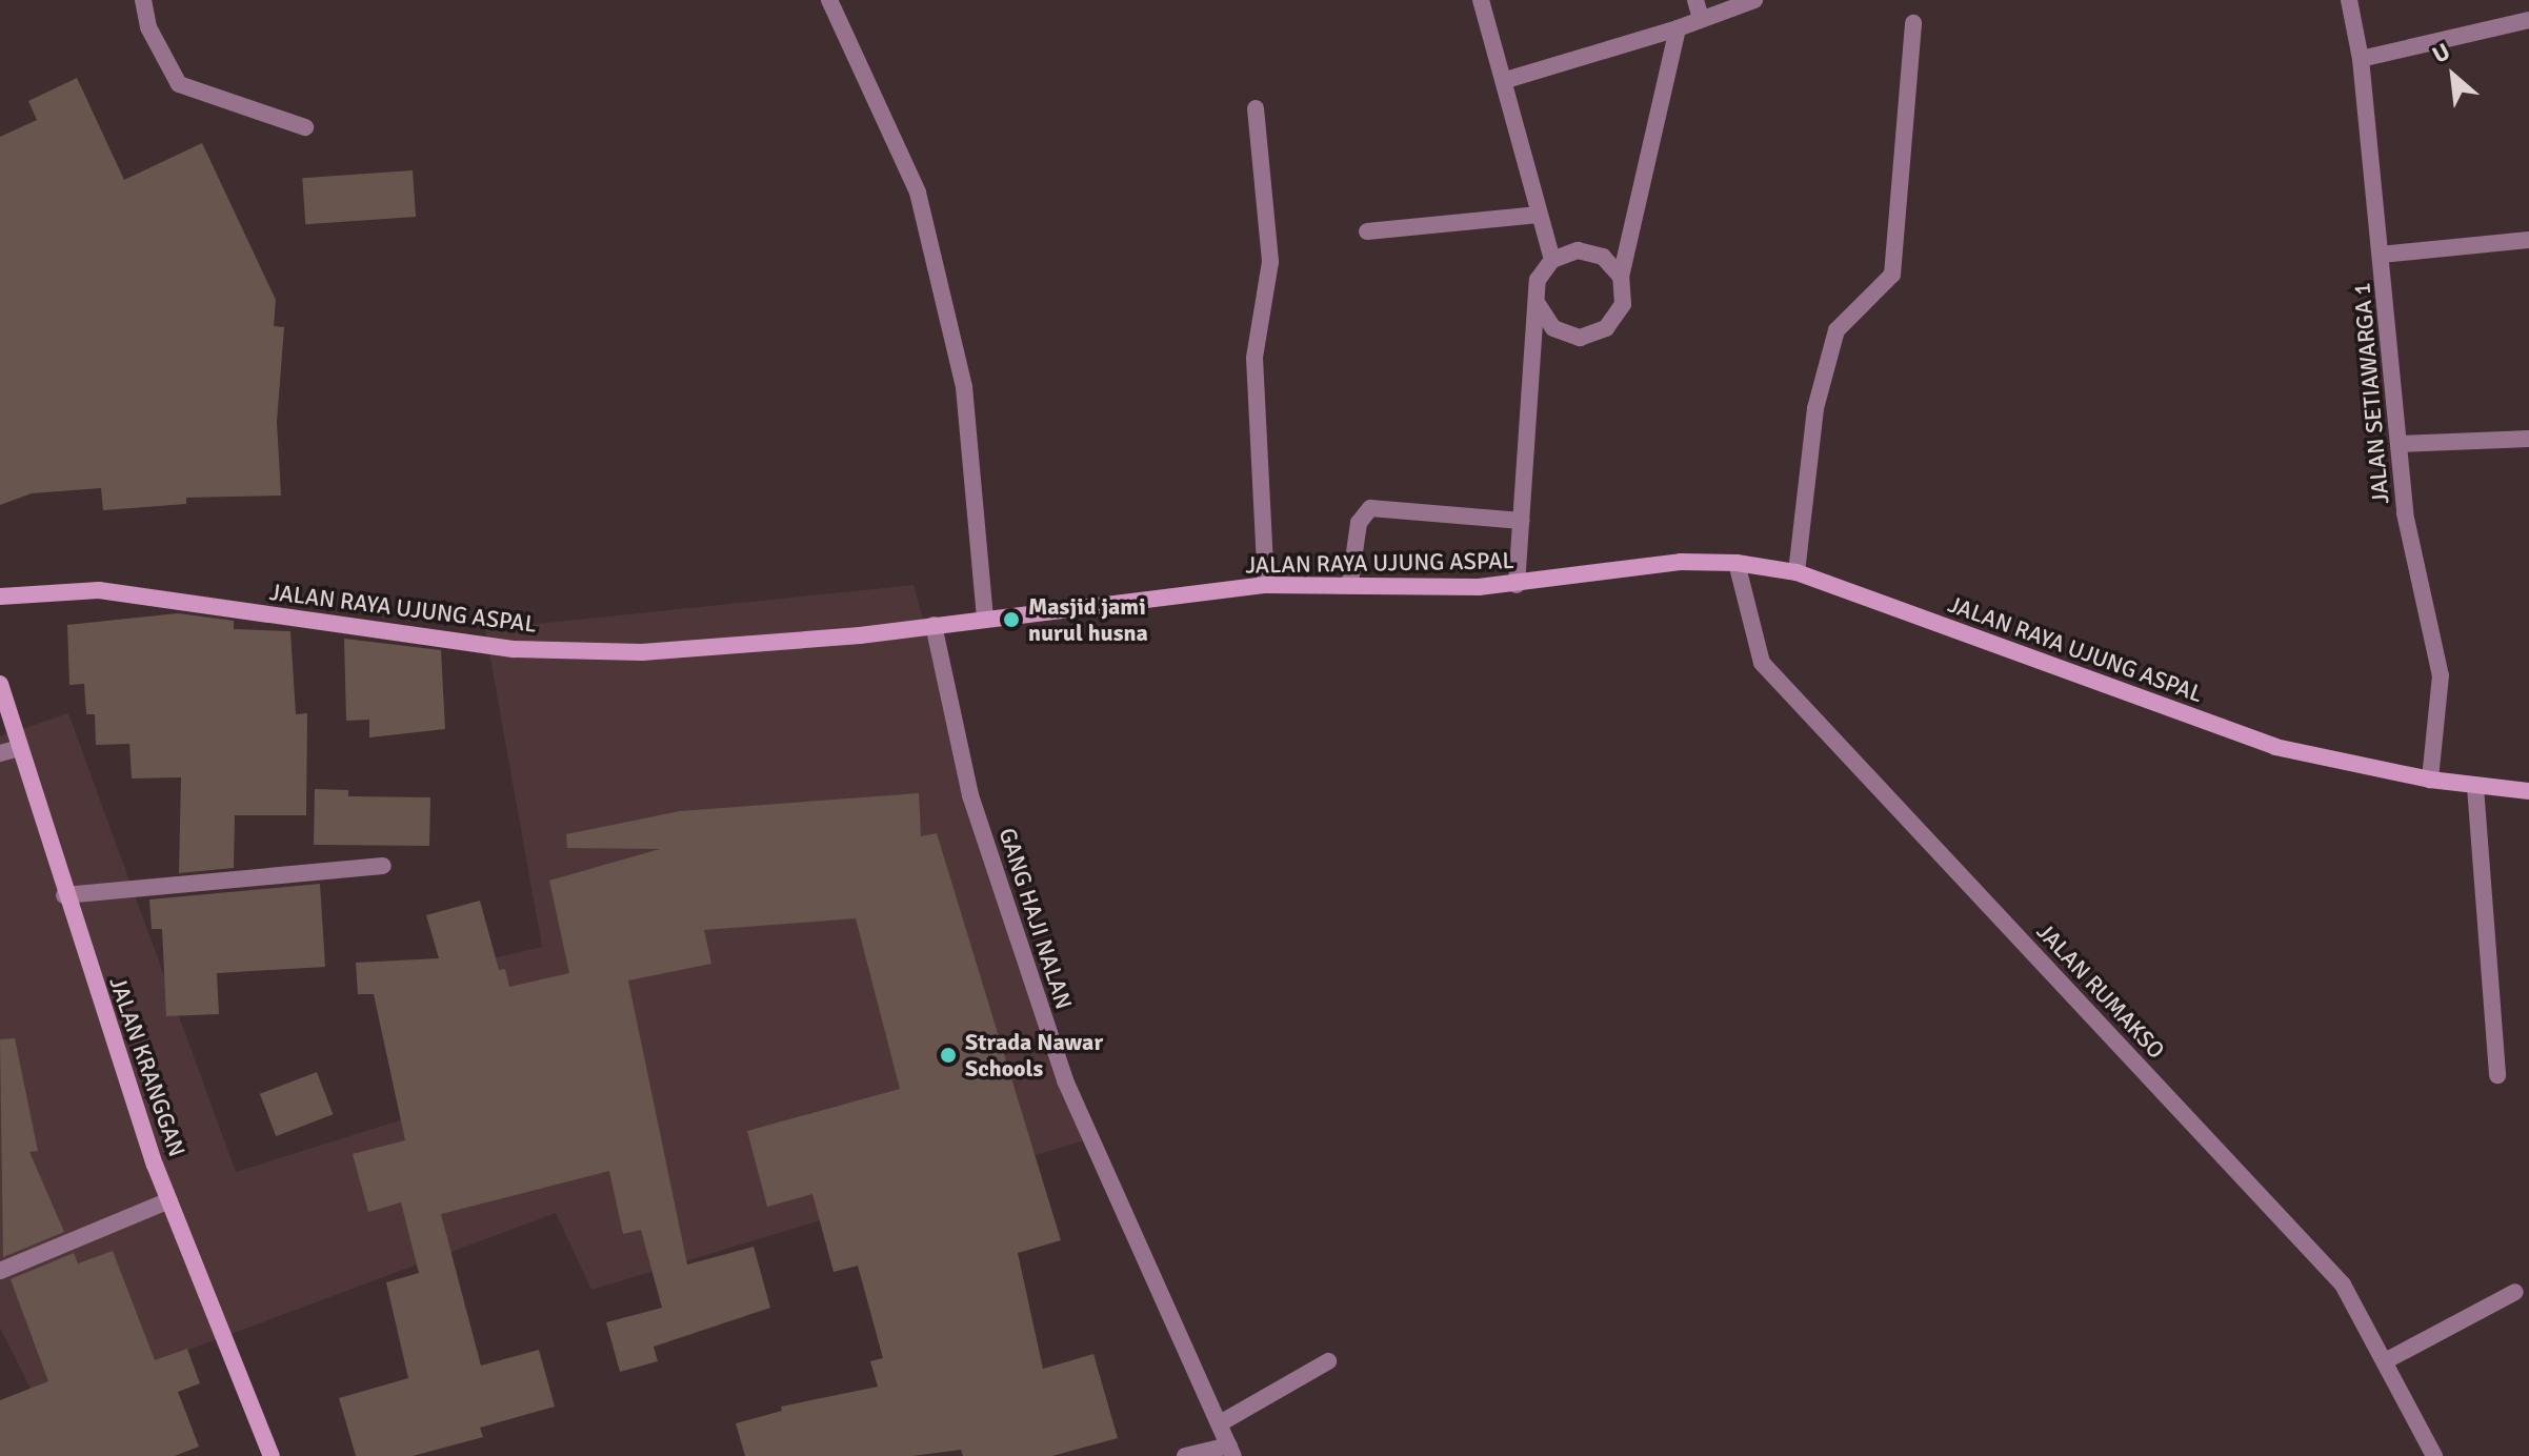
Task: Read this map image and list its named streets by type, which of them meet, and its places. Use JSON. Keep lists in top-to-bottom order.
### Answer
{
  "streets": {
    "street": [
      "JALAN SETIAWARGA 1",
      "JALAN RAYA UJUNG ASPAL",
      "GANG HAJI NALAN",
      "JALAN RUMAKSO",
      "JALAN KRANGGAN"
    ]
  },
  "crossings": [
    ["JALAN SETIAWARGA 1", "JALAN RAYA UJUNG ASPAL"],
    ["JALAN RAYA UJUNG ASPAL", "GANG HAJI NALAN"],
    ["JALAN RAYA UJUNG ASPAL", "JALAN RUMAKSO"]
  ],
  "places": ["Masjid jami nurul husna", "Strada Nawar Schools"],
  "north": "top left"
}
